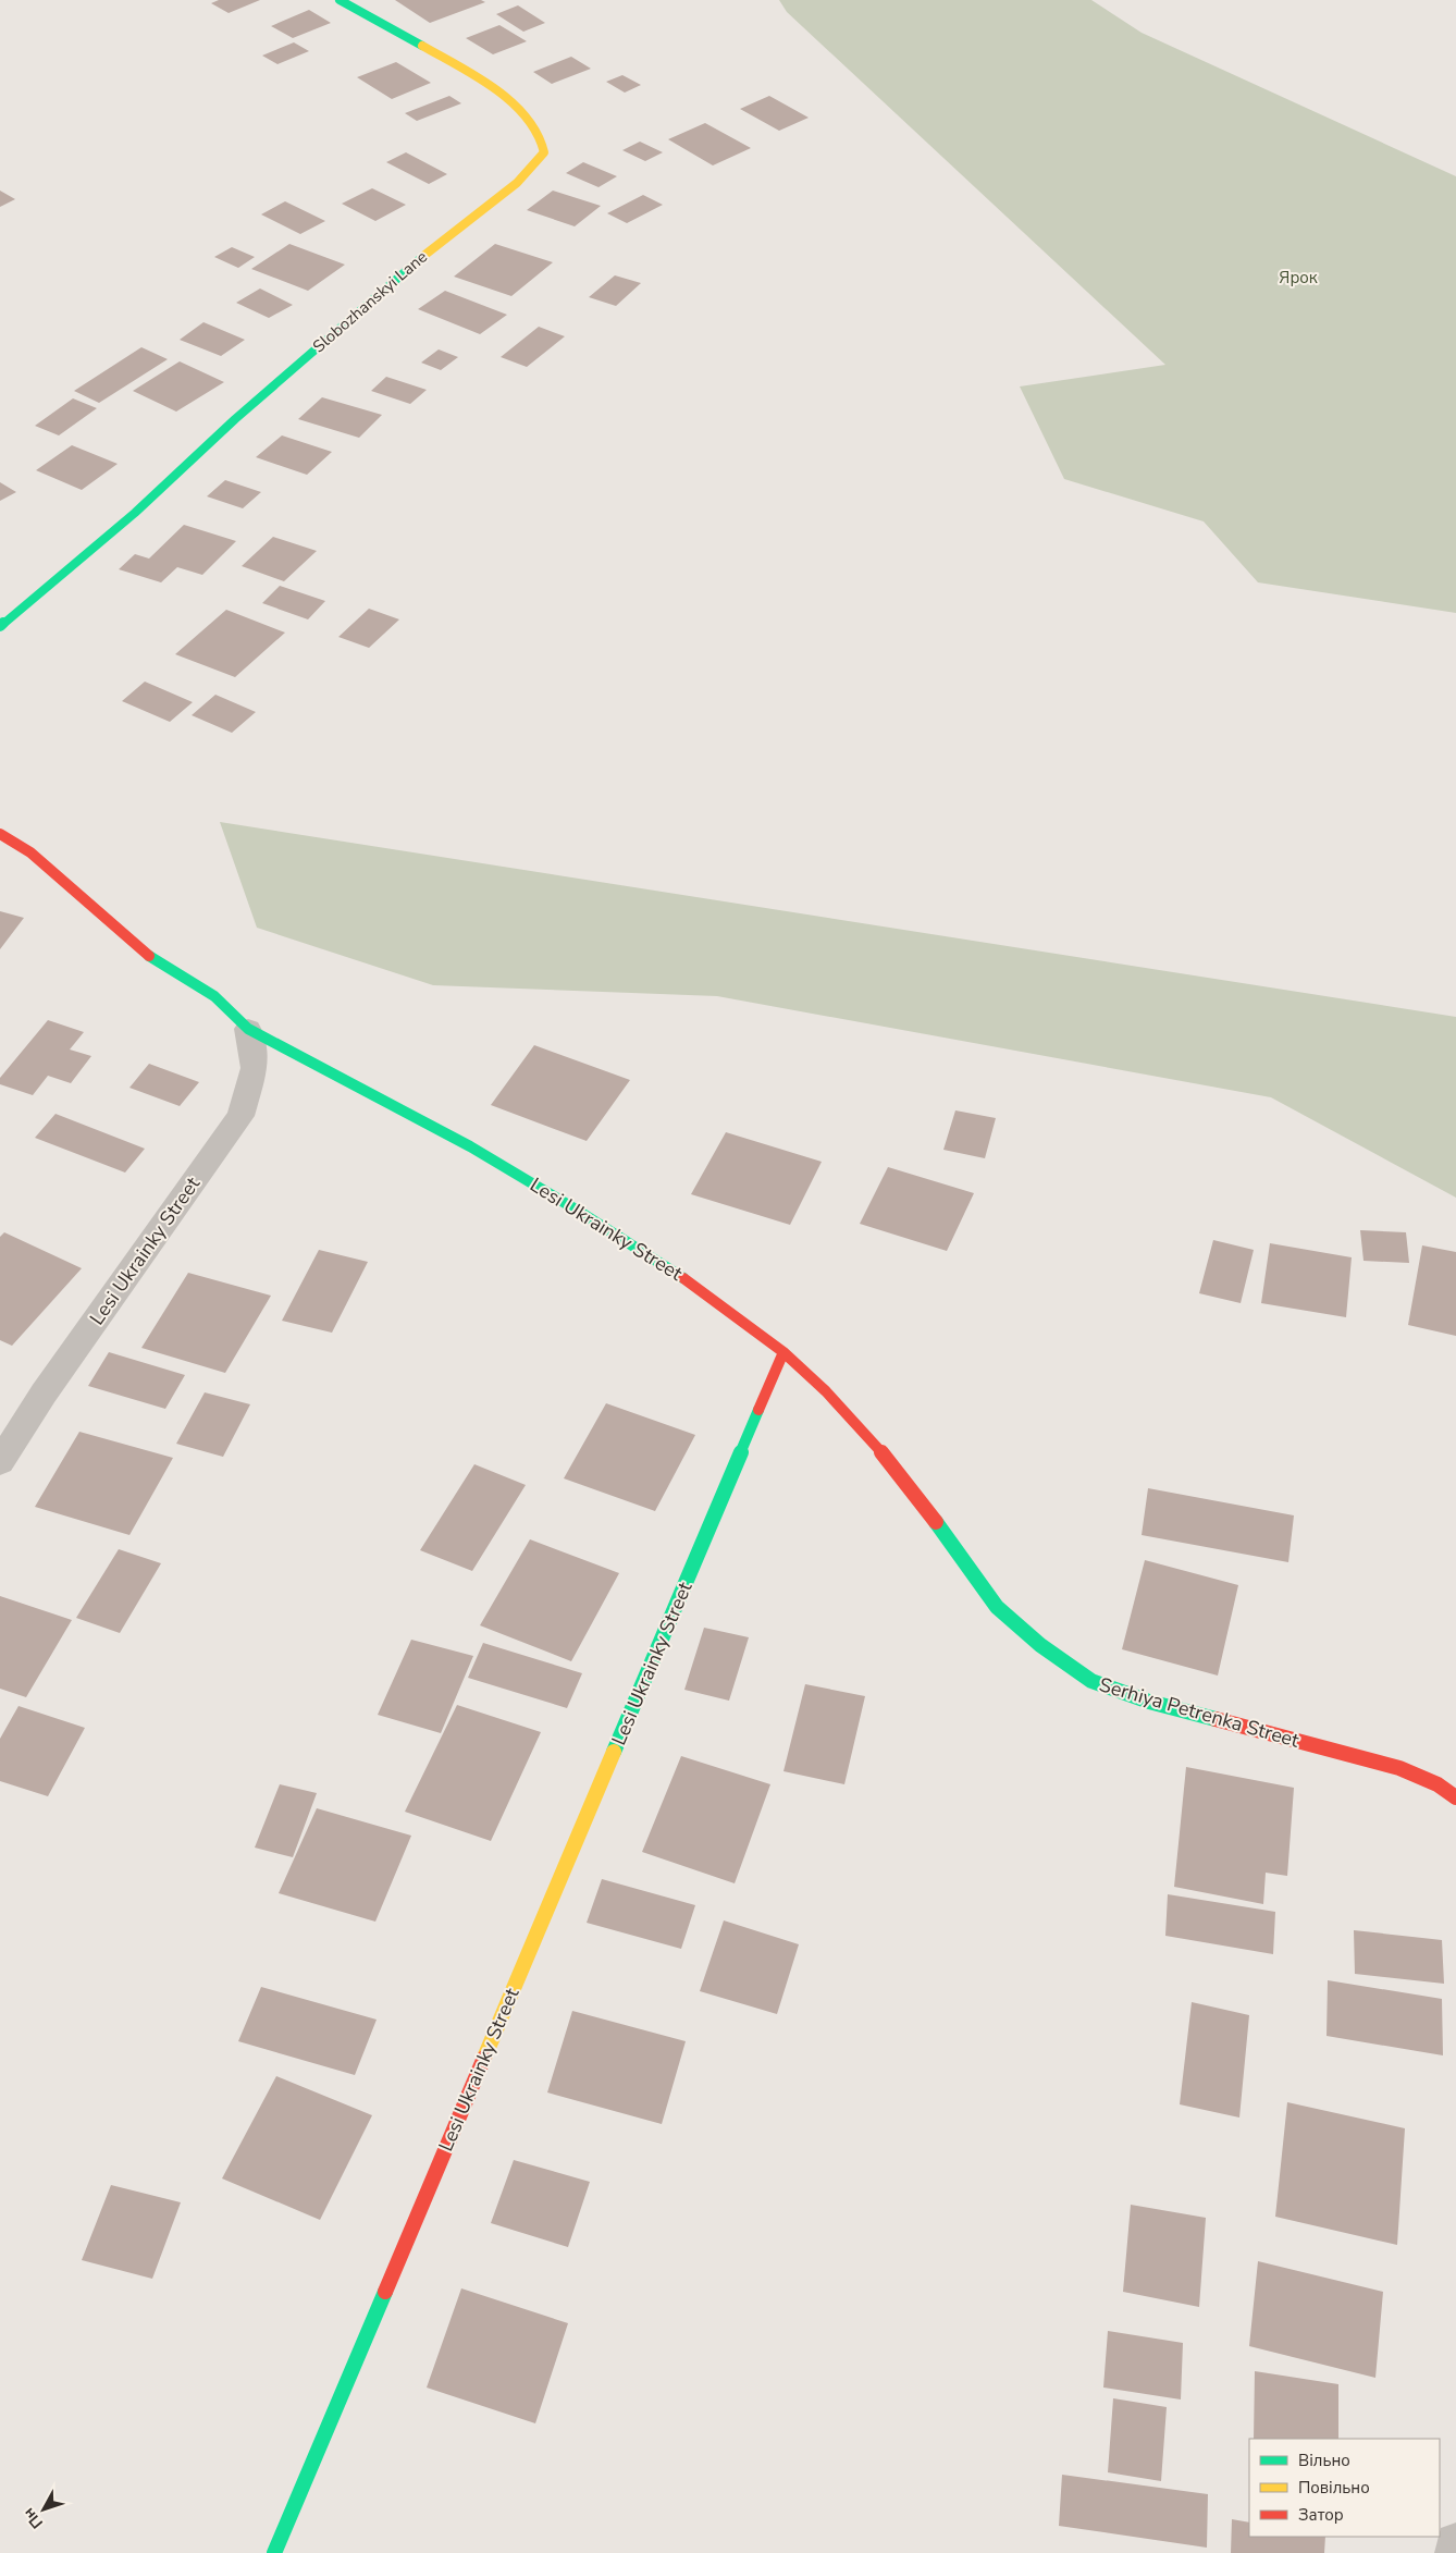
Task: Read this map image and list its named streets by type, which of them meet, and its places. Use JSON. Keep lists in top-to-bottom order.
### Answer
{
  "streets": {
    "street": ["Slobozhanskyi Lane", "Lesi Ukrainky Street", "Serhiya Petrenka Street"]
  },
  "crossings": [
    ["Lesi Ukrainky Street", "Serhiya Petrenka Street"]
  ],
  "parks": ["Ярок"],
  "legend": ["Вільно", "Повільно", "Затор"],
  "north": "bottom left"
}
